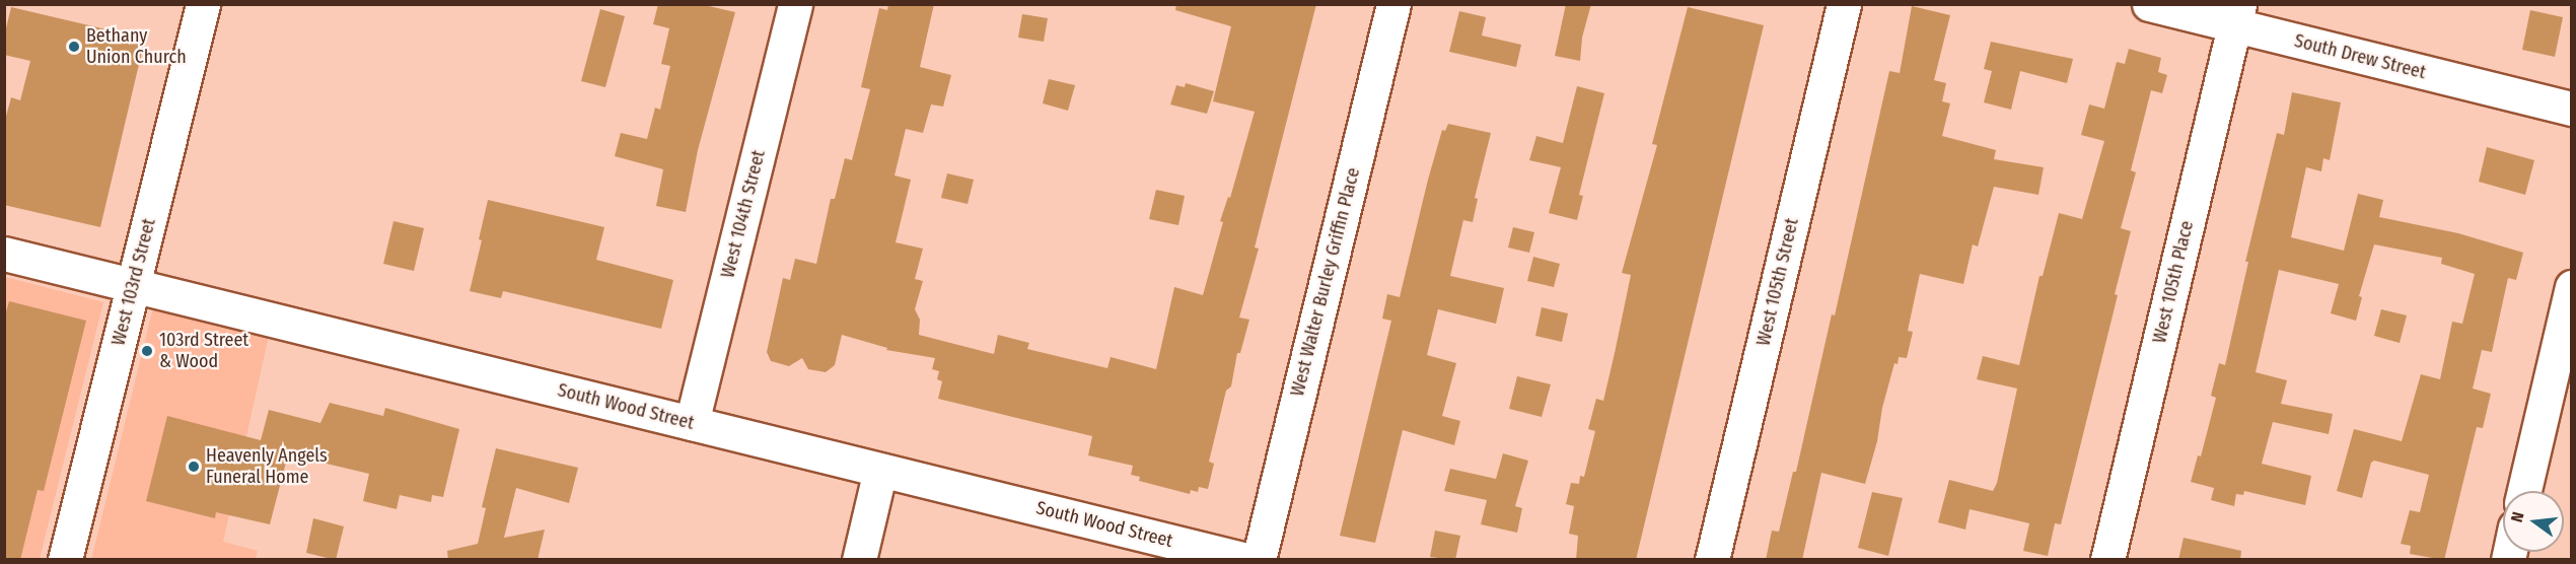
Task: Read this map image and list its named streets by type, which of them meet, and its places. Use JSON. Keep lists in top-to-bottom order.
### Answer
{
  "streets": {
    "street": [
      "South Drew Street",
      "West 104th Street",
      "West 103rd Street",
      "West Walter Burley Griffin Place",
      "West 105th Street",
      "West 105th Place",
      "South Wood Street"
    ]
  },
  "crossings": [
    ["South Drew Street", "West 105th Place"],
    ["West 104th Street", "South Wood Street"],
    ["West 103rd Street", "South Wood Street"]
  ],
  "places": ["Bethany Union Church", "103rd Street & Wood", "Heavenly Angels Funeral Home"],
  "north": "left"
}
